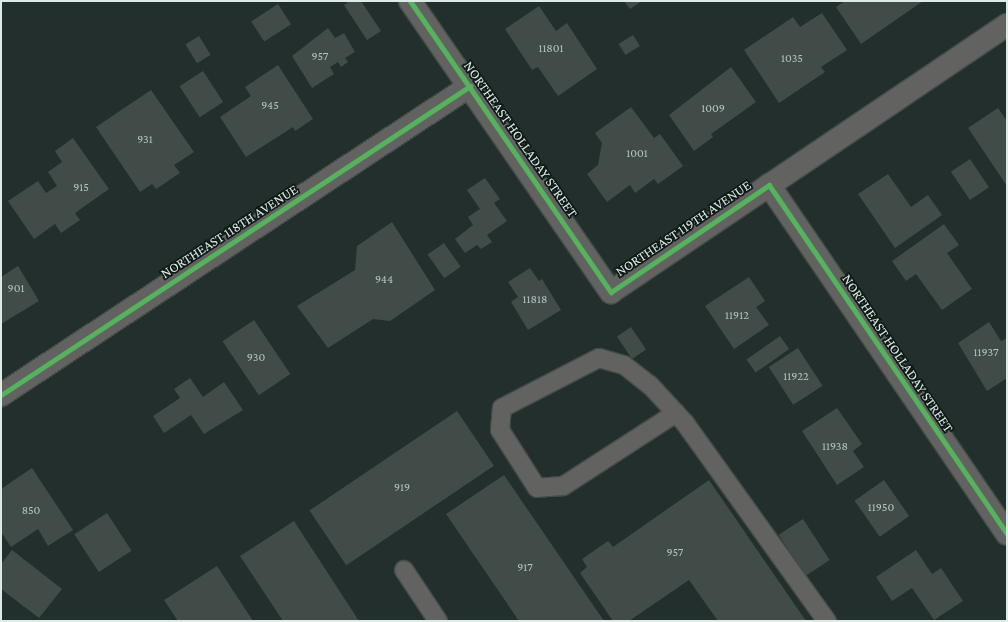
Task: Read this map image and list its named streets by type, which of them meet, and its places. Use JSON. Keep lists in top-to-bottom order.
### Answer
{
  "streets": {
    "street": ["NORTHEAST HOLLADAY STREET", "NORTHEAST 119TH AVENUE", "NORTHEAST 118TH AVENUE"]
  },
  "crossings": [
    ["NORTHEAST HOLLADAY STREET", "NORTHEAST 119TH AVENUE"],
    ["NORTHEAST HOLLADAY STREET", "NORTHEAST 118TH AVENUE"]
  ],
  "house_numbers": [
    "11801",
    "957",
    "1035",
    "945",
    "1009",
    "931",
    "1001",
    "915",
    "944",
    "901",
    "11818",
    "11912",
    "11937",
    "930",
    "11922",
    "11938",
    "919",
    "11950",
    "850",
    "957",
    "917"
  ]
}
